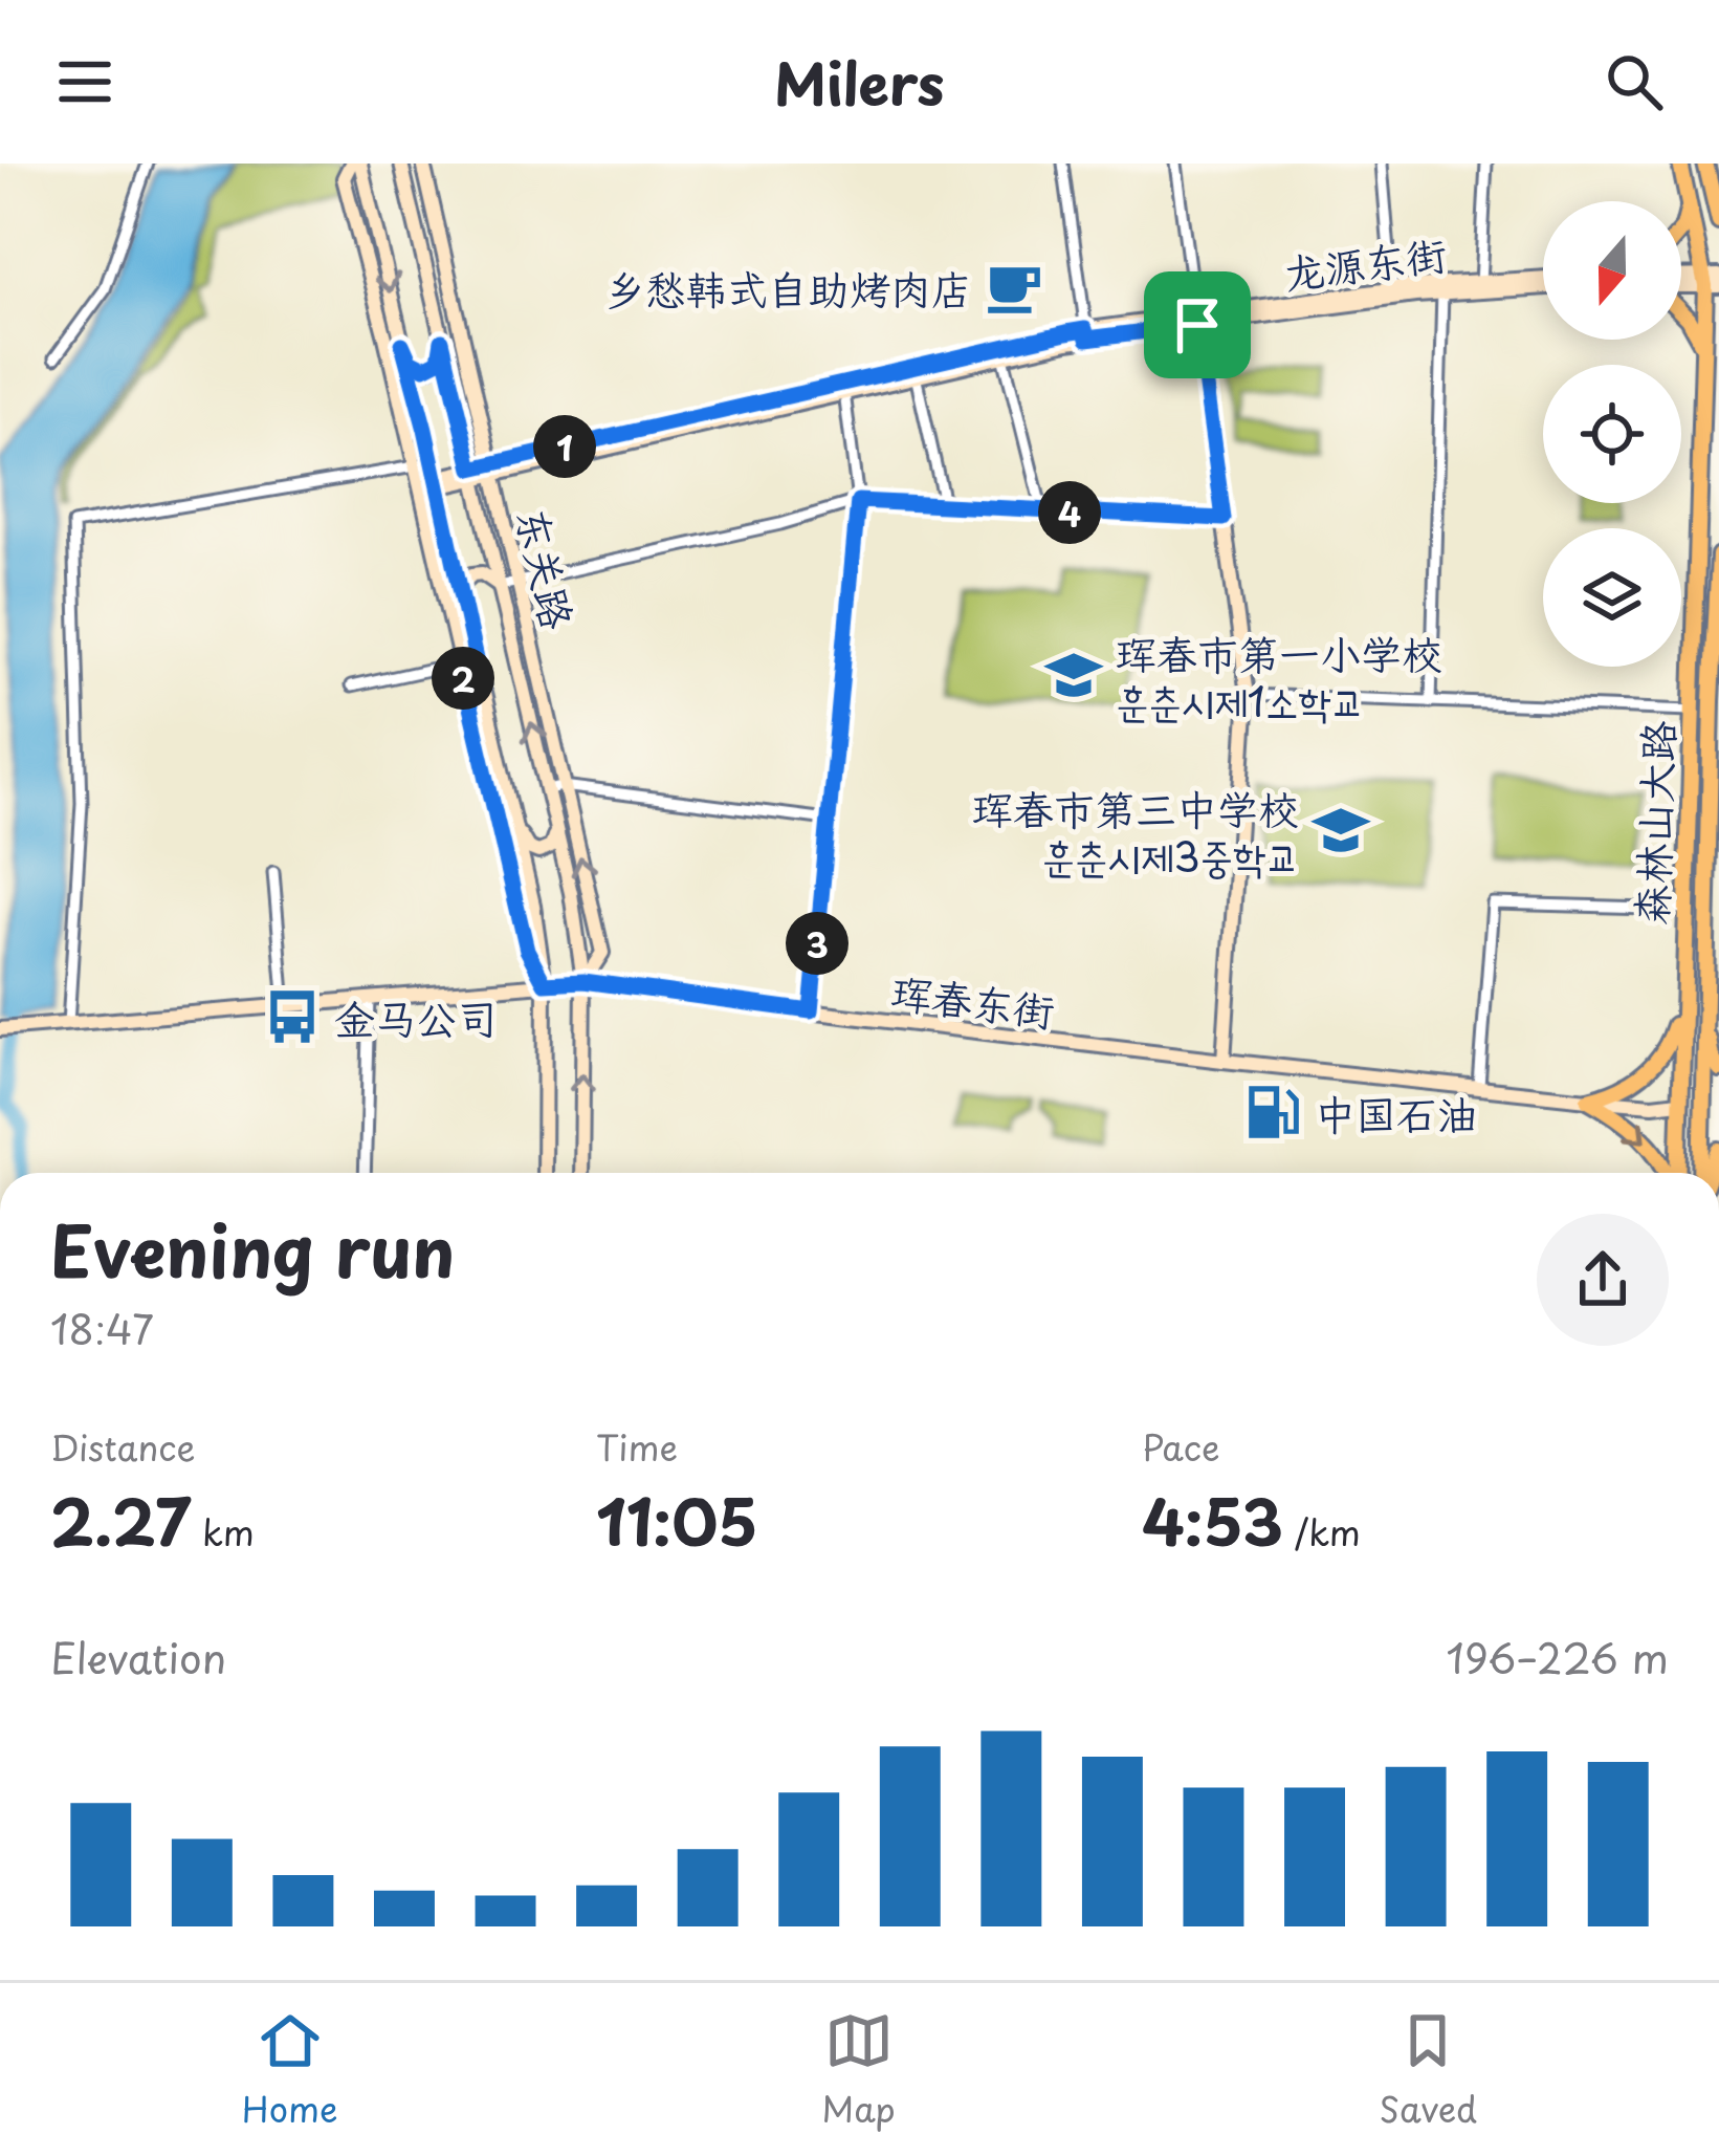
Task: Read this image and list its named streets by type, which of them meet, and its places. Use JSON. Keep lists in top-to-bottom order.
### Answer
{
  "streets": {
    "main road": [
      "龙源东街",
      "东关路",
      "森林山大路",
      "珲春东街"
    ]
  },
  "crossings": [
    ["龙源东街", "东关路"],
    ["东关路", "珲春东街"],
    ["森林山大路", "珲春东街"]
  ],
  "places": {
    "cafe": ["乡愁韩式自助烤肉店"],
    "school or university": ["珲春市第一小学校 훈춘시제1소학교", "珲春市第三中学校 훈춘시제3중학교"],
    "bus stop": ["金马公司"],
    "fuel station": ["中国石油"]
  },
  "north": "bottom",
  "page": {
    "header": "Milers",
    "pins": [
      "1",
      "4",
      "2",
      "3"
    ],
    "heading": ["Evening run", "18:47"],
    "stats": [
      ["Distance", "2.27 km"],
      ["Time", "11:05"],
      ["Pace", "4:53 /km"]
    ],
    "chart": ["Elevation", "196–226 m"],
    "tabs": ["Home", "Map", "Saved"]
  }
}
